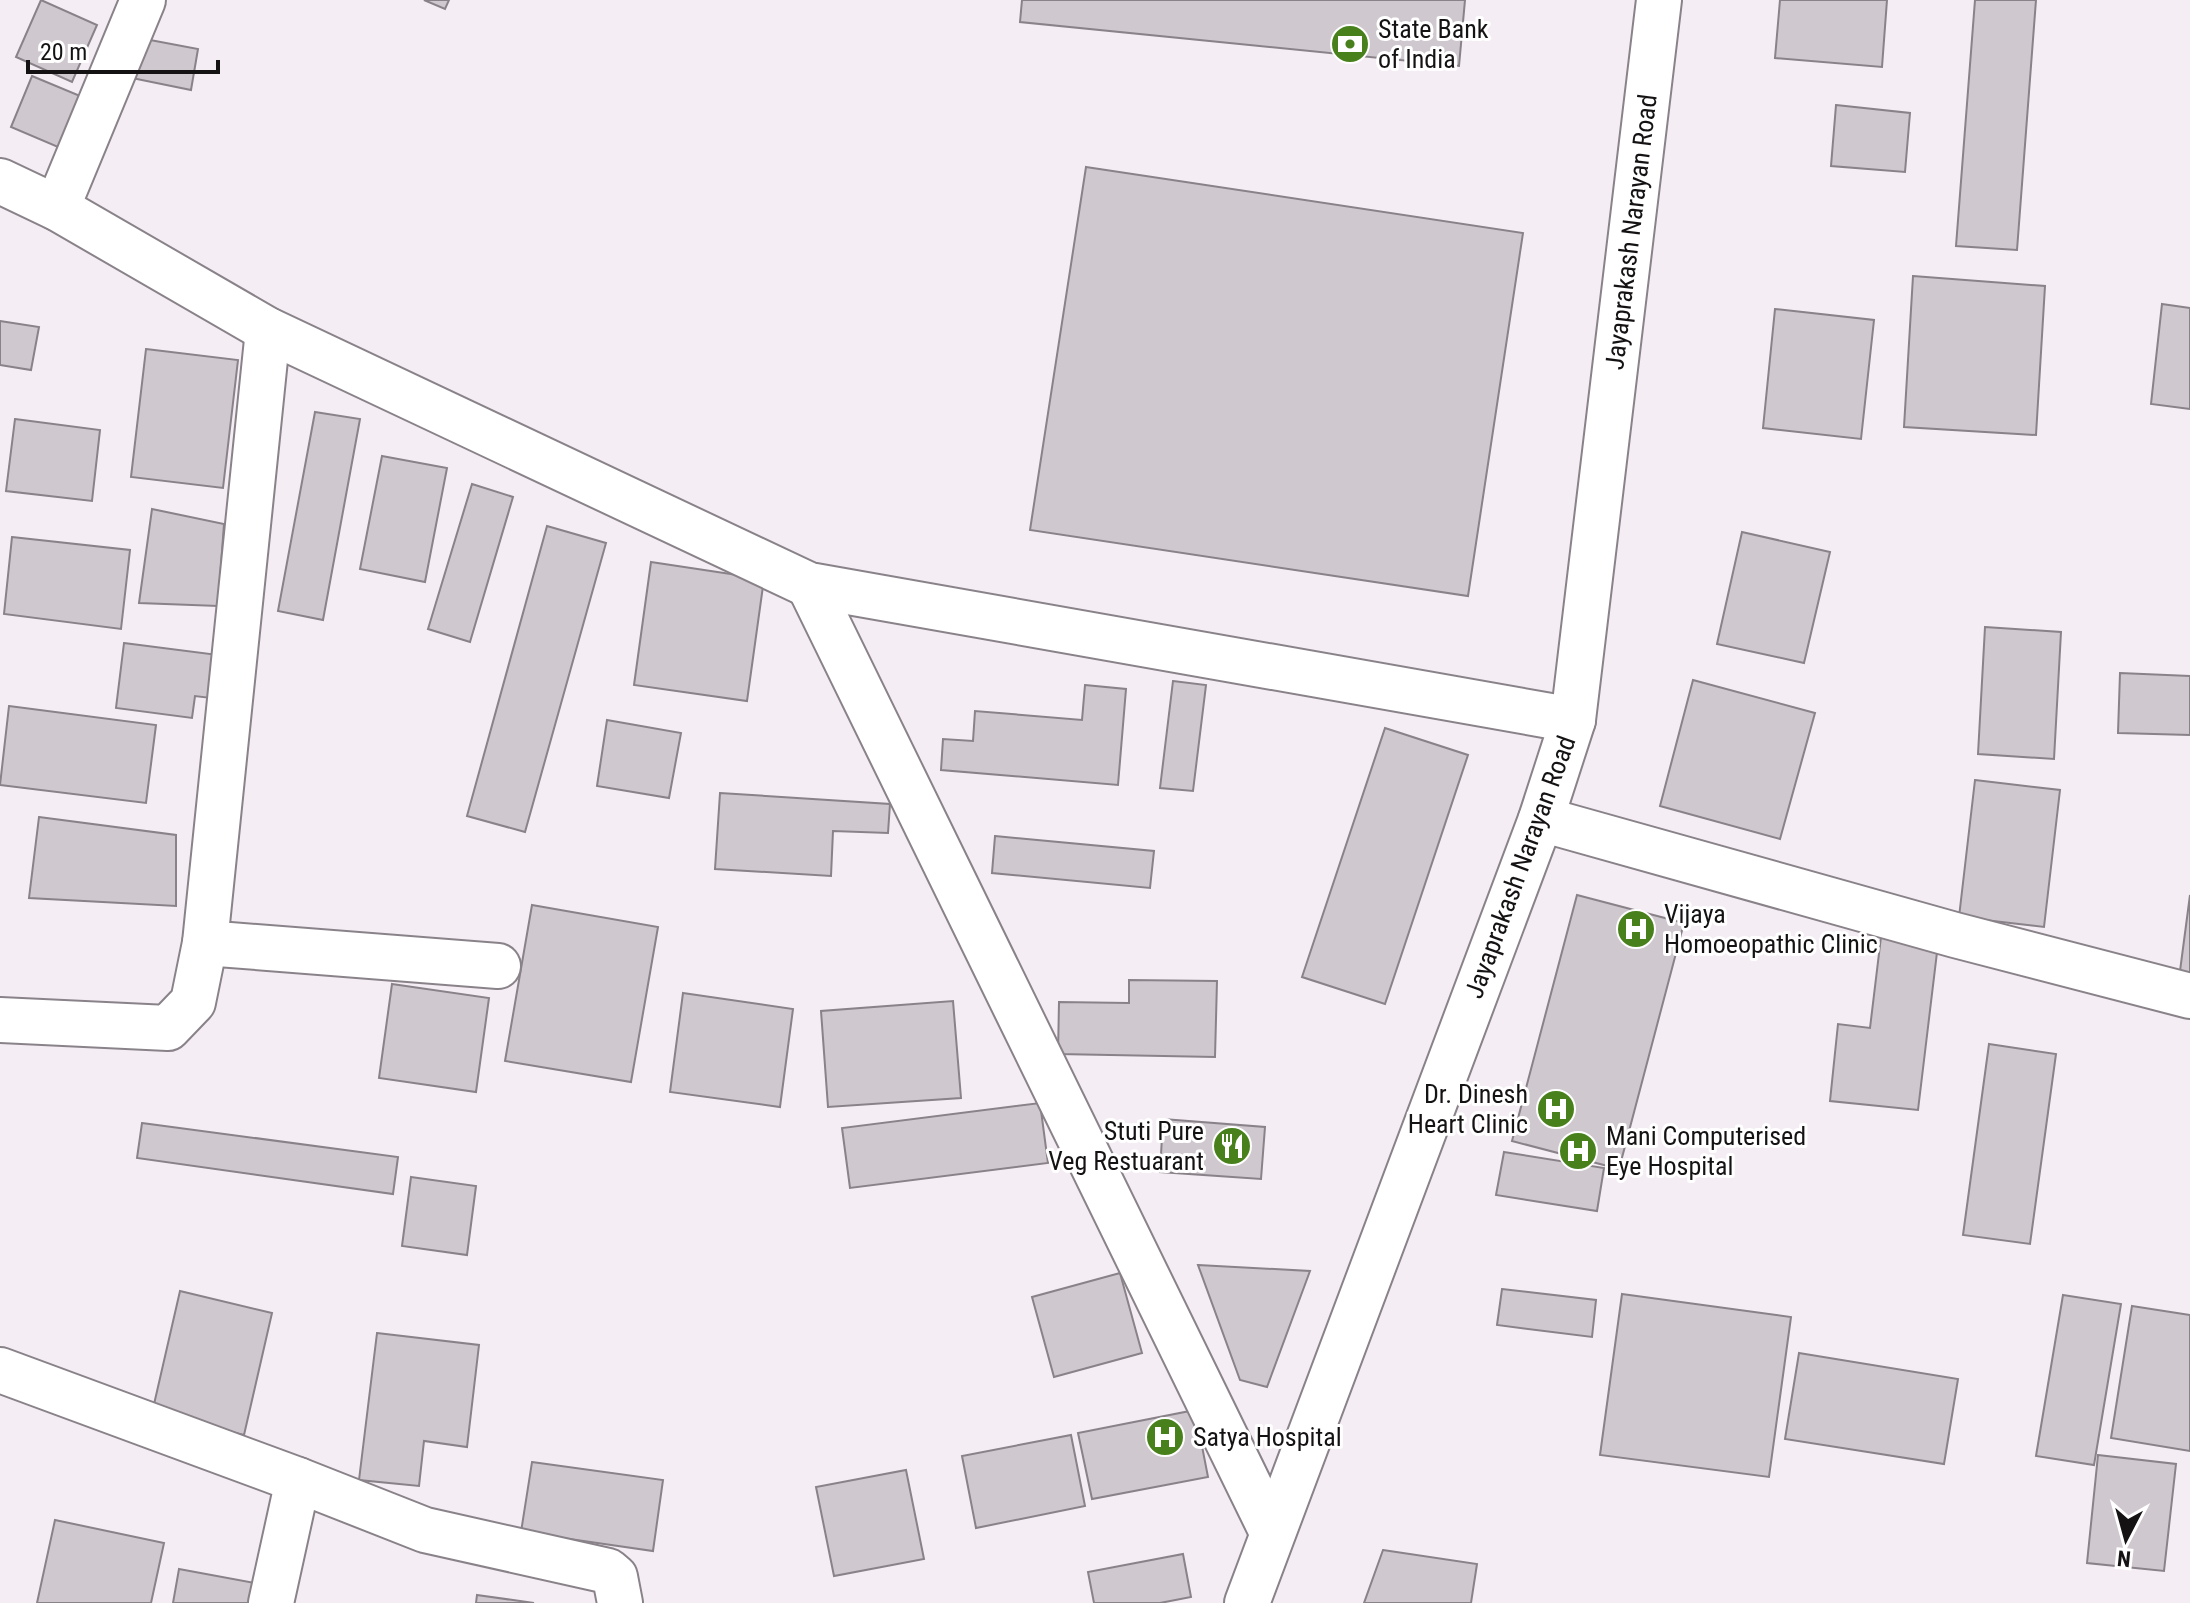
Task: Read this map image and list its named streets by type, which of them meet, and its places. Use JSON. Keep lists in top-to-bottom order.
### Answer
{
  "streets": {
    "street": ["Jayaprakash Narayan Road"]
  },
  "places": {
    "bank": ["State Bank of India"],
    "hospital": [
      "Vijaya Homoeopathic Clinic",
      "Dr. Dinesh Heart Clinic",
      "Mani Computerised Eye Hospital",
      "Satya Hospital"
    ],
    "restaurant": ["Stuti Pure Veg Restuarant"]
  },
  "scale_bar": "20 m",
  "north": "bottom"
}
